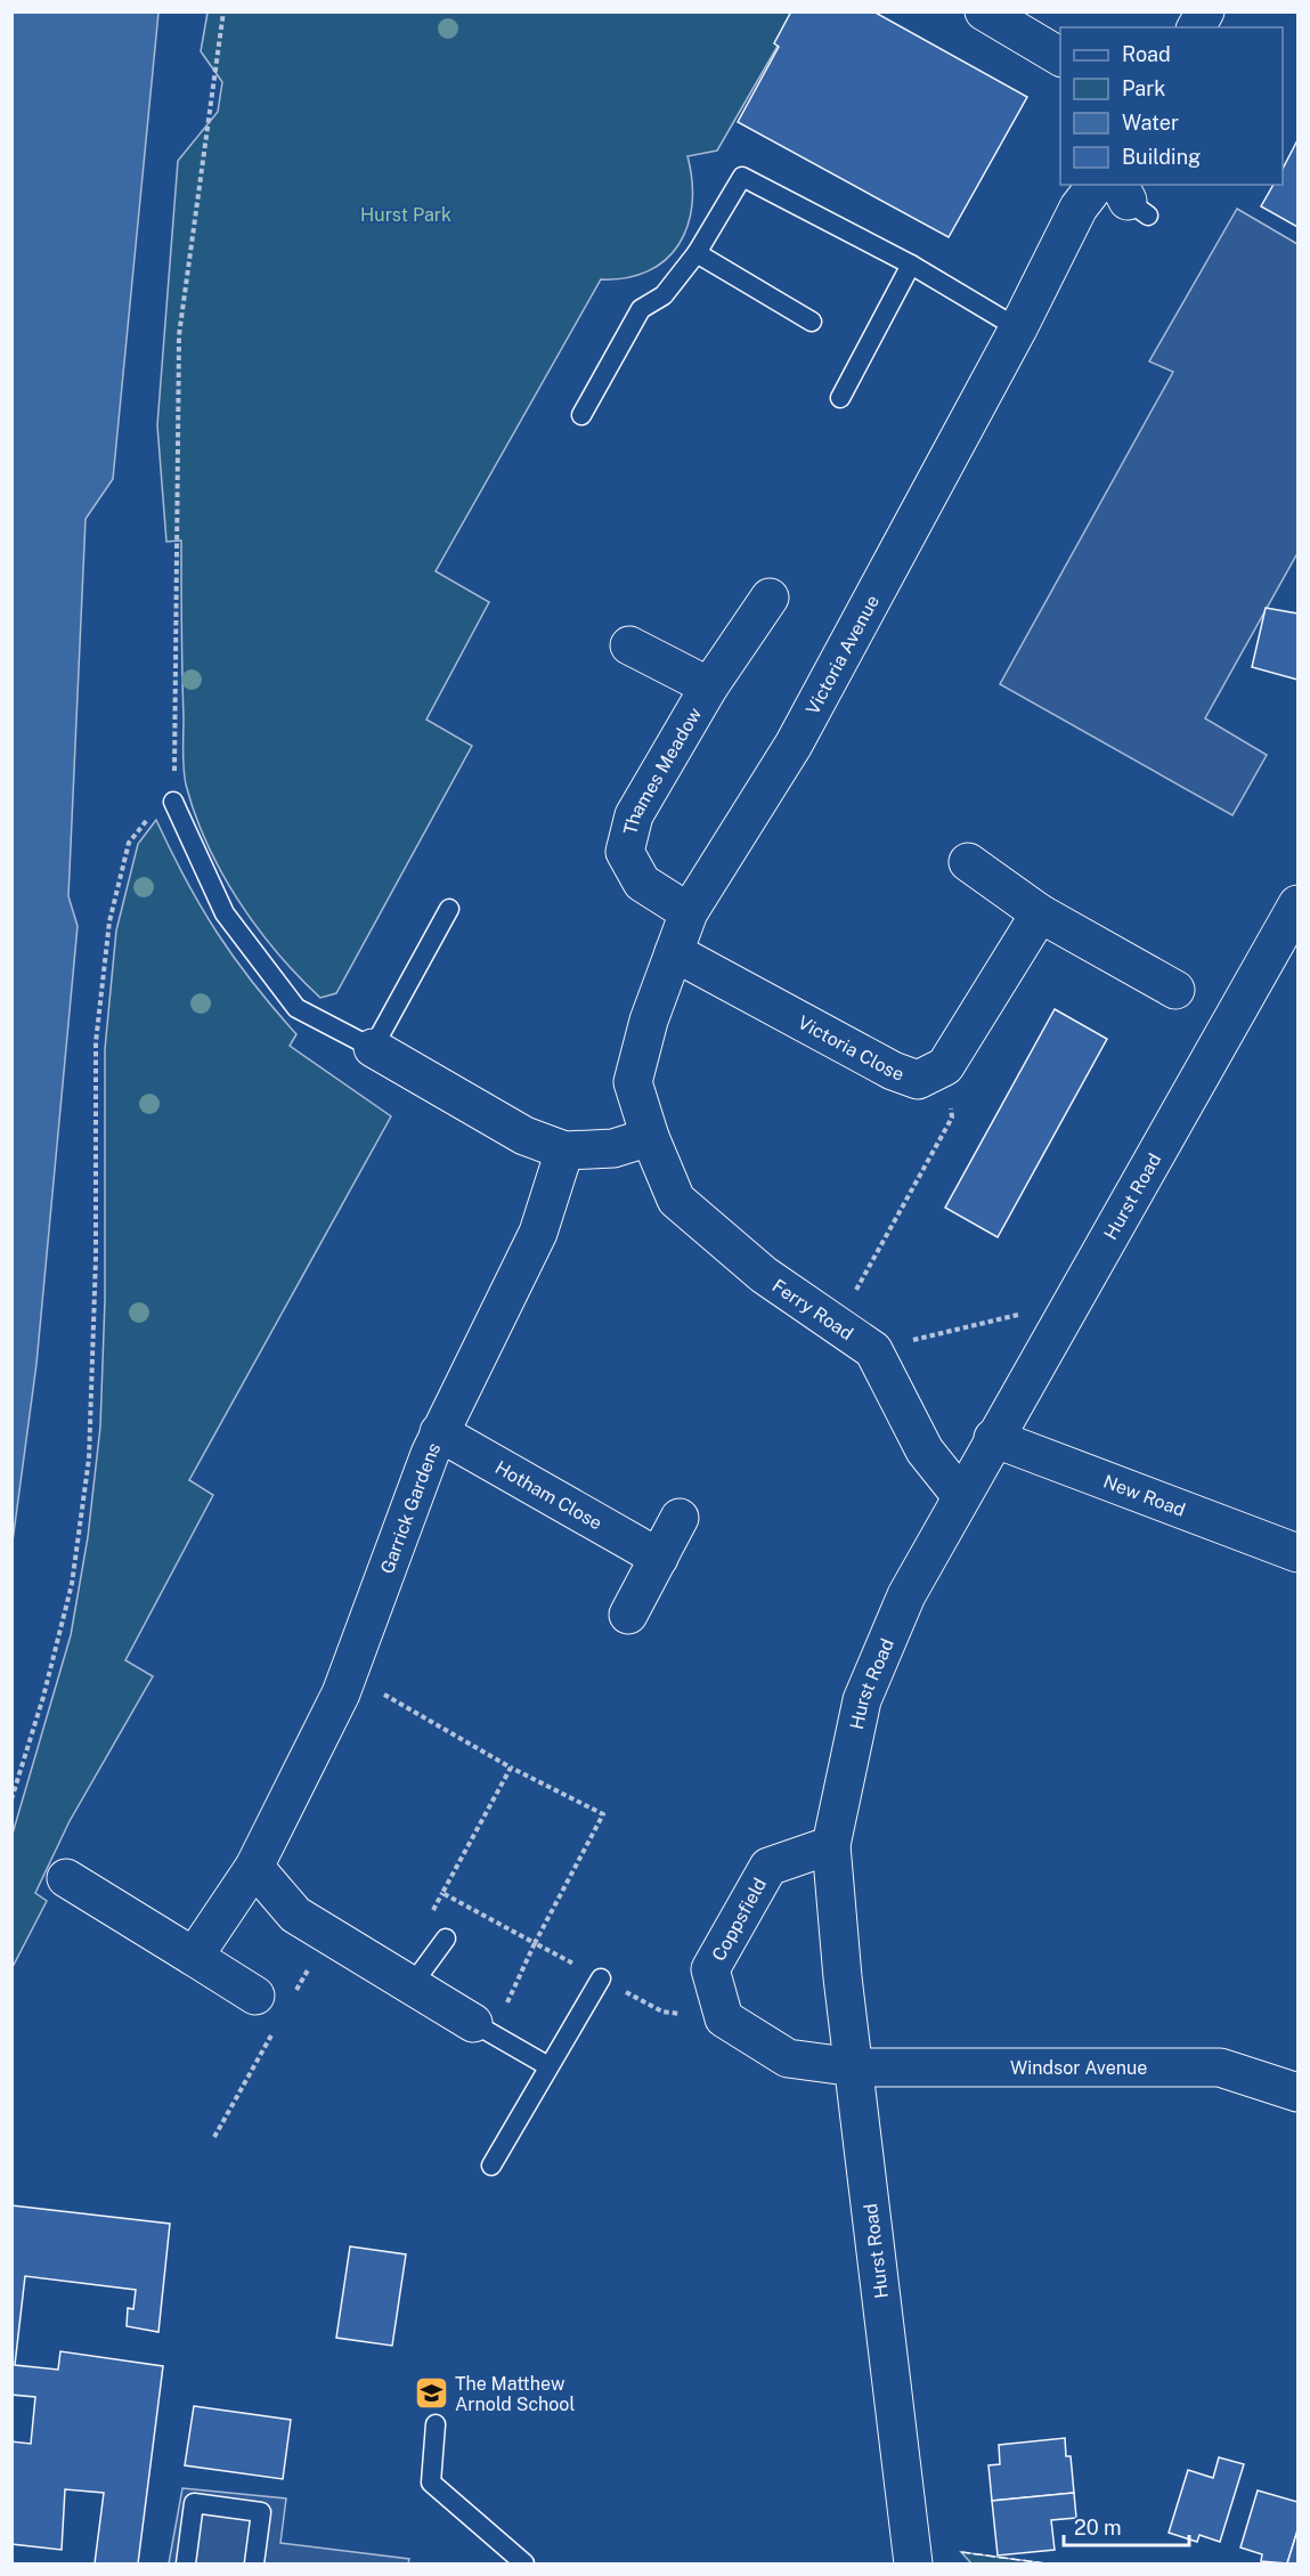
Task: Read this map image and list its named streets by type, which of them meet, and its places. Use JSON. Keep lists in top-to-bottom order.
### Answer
{
  "streets": {
    "street": [
      "Victoria Avenue",
      "Thames Meadow",
      "Victoria Close",
      "Hurst Road",
      "Ferry Road",
      "Hotham Close",
      "New Road",
      "Garrick Gardens",
      "Coppsfield",
      "Windsor Avenue"
    ]
  },
  "crossings": [
    ["Victoria Avenue", "Thames Meadow"],
    ["Victoria Avenue", "Victoria Close"],
    ["Victoria Avenue", "Ferry Road"],
    ["Hurst Road", "Ferry Road"],
    ["Hurst Road", "New Road"],
    ["Hurst Road", "Coppsfield"],
    ["Hurst Road", "Windsor Avenue"],
    ["Hotham Close", "Garrick Gardens"],
    ["Coppsfield", "Windsor Avenue"]
  ],
  "parks": ["Hurst Park"],
  "places": {
    "school or university": ["The Matthew Arnold School"]
  },
  "legend": [
    "Road",
    "Park",
    "Water",
    "Building"
  ],
  "scale_bar": "20 m"
}
